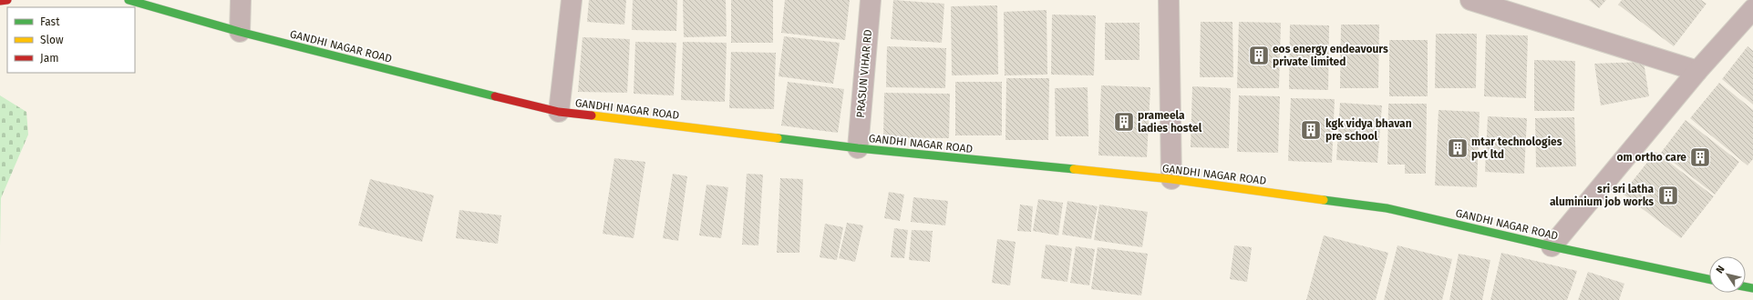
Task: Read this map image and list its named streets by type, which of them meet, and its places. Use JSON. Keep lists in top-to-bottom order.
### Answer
{
  "streets": {
    "main road": ["GANDHI NAGAR ROAD"],
    "street": ["PRASUN VIHAR RD"]
  },
  "crossings": [
    ["GANDHI NAGAR ROAD", "PRASUN VIHAR RD"]
  ],
  "places": {
    "building": [
      "eos energy endeavours private limited",
      "prameela ladies hostel",
      "kgk vidya bhavan pre school",
      "mtar technologies pvt ltd",
      "om ortho care",
      "sri sri latha aluminium job works"
    ]
  },
  "legend": ["Fast", "Slow", "Jam"],
  "north": "top left"
}
